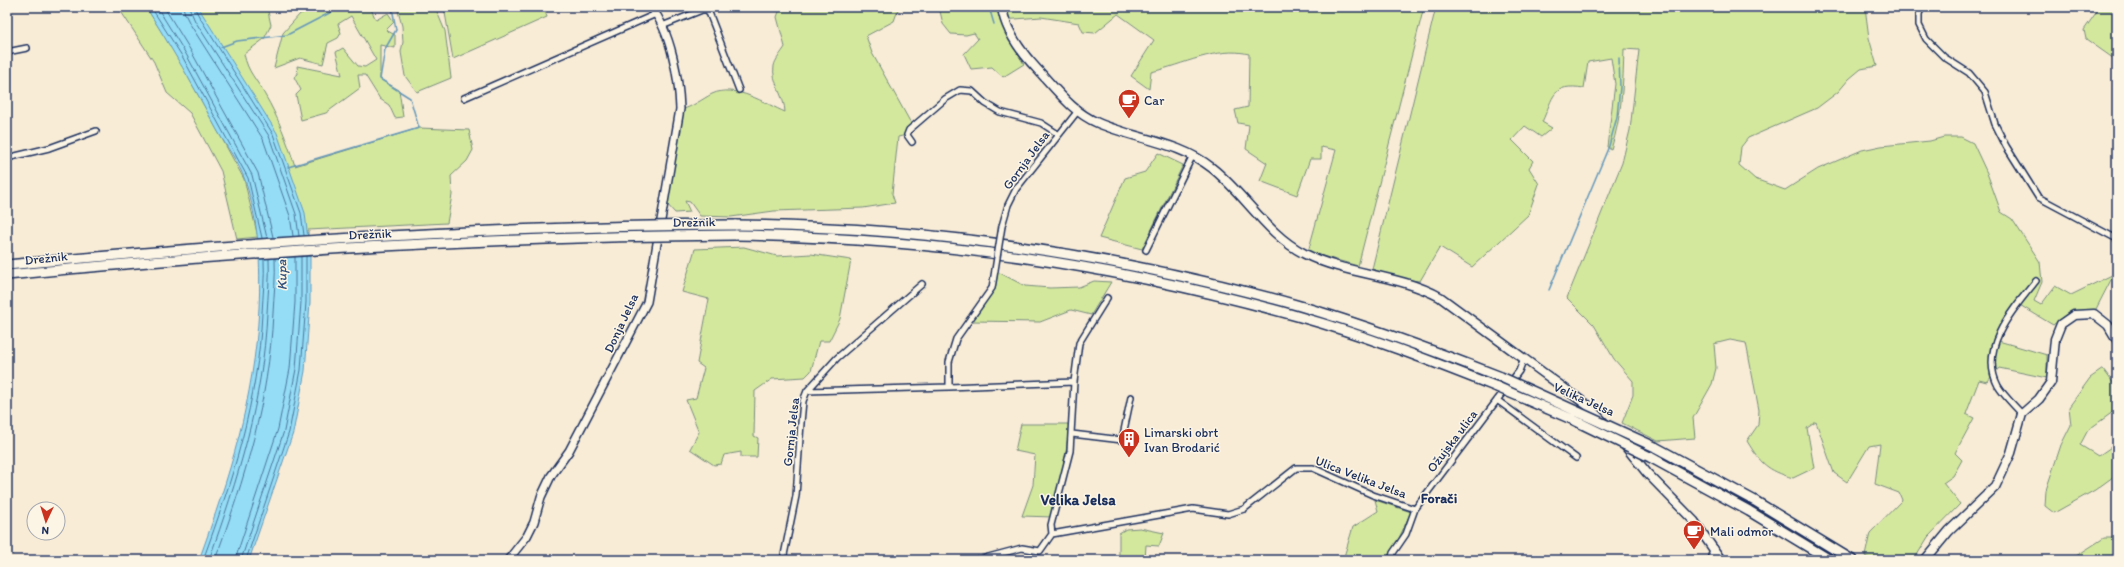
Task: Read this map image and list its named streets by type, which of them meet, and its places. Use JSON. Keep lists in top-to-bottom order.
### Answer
{
  "streets": {
    "highway": ["Drežnik", "Velika Jelsa"],
    "main road": ["Donja Jelsa"],
    "street": ["Gornja Jelsa", "Ožujska ulica", "Ulica Velika Jelsa"]
  },
  "crossings": [
    ["Drežnik", "Velika Jelsa"],
    ["Ožujska ulica", "Ulica Velika Jelsa"]
  ],
  "districts": ["Forači", "Velika Jelsa"],
  "water": ["Kupa"],
  "places": {
    "cafe": ["Car", "Mali odmor"],
    "building": ["Limarski obrt Ivan Brodarić"]
  },
  "north": "bottom"
}
